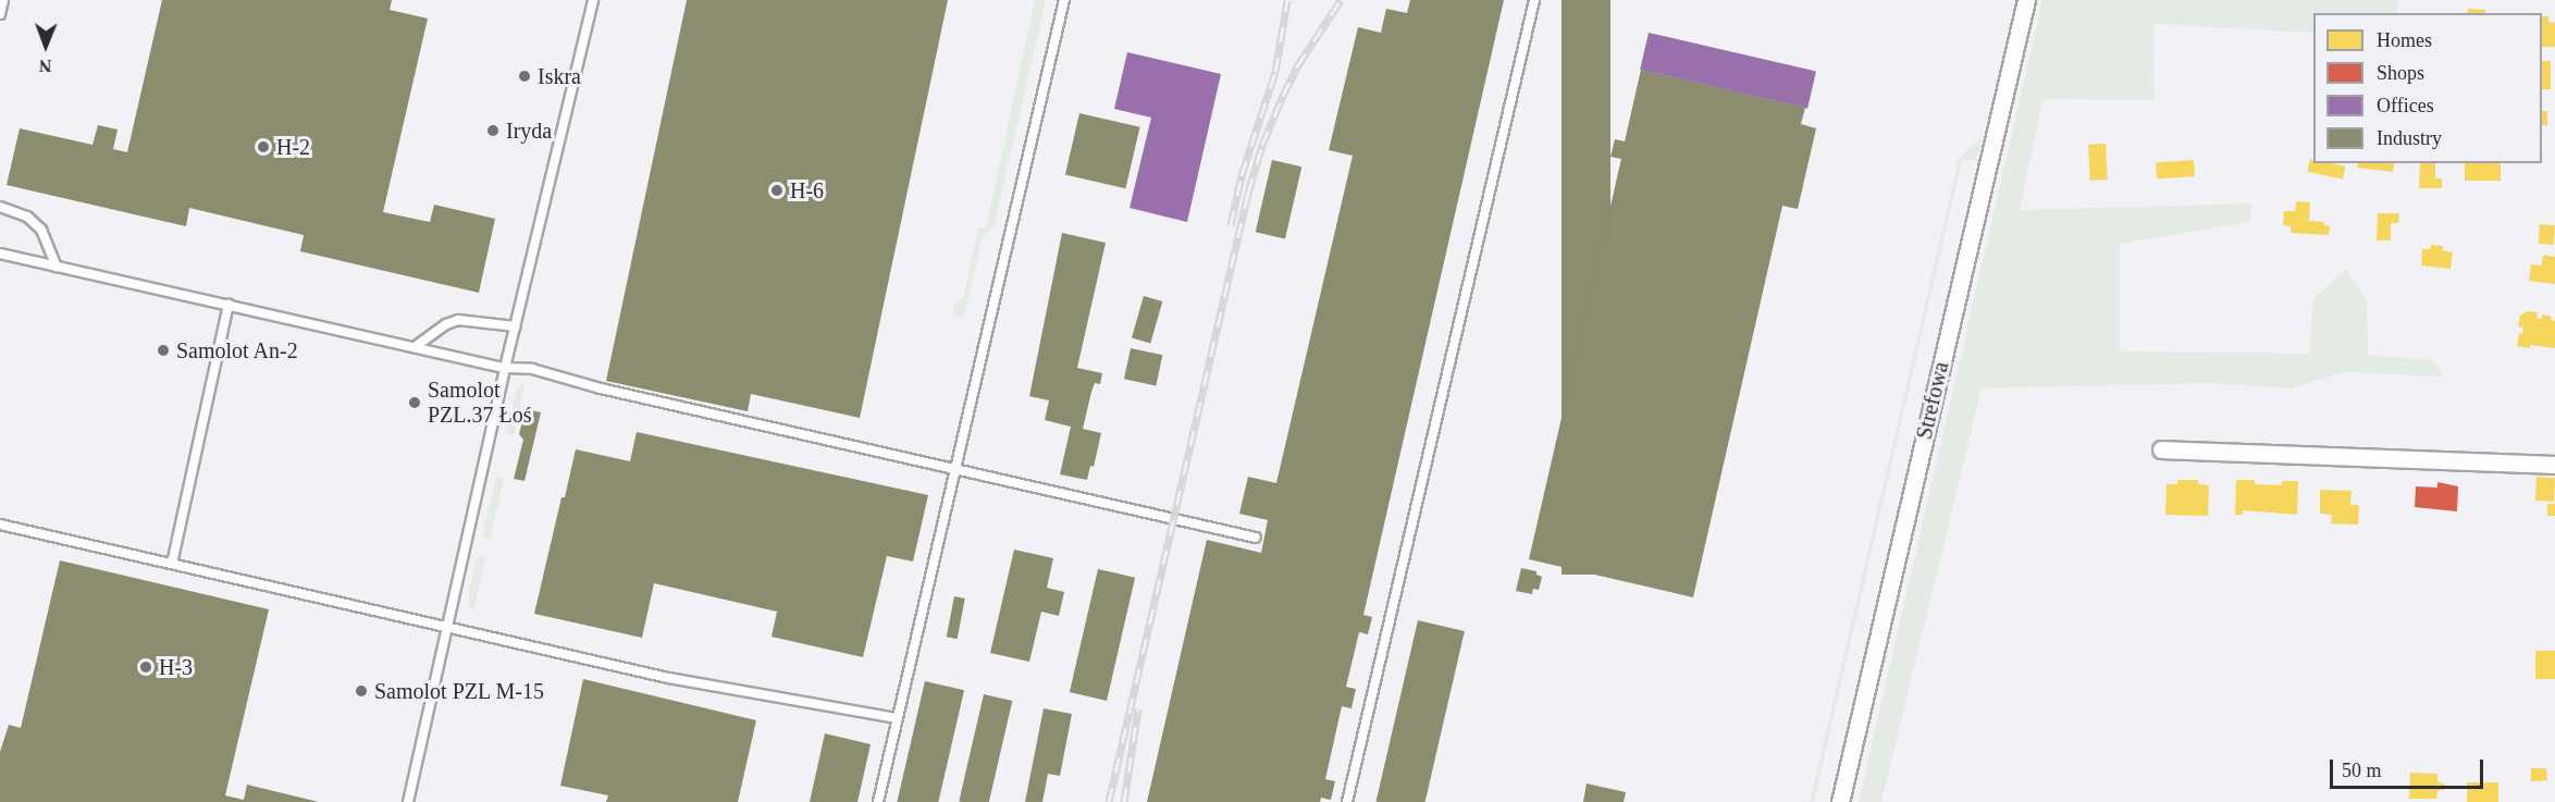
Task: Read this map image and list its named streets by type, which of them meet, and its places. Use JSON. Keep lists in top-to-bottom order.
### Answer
{
  "streets": {
    "street": ["Strefowa"]
  },
  "places": [
    "Iskra",
    "Iryda",
    "H-2",
    "H-6",
    "Samolot An-2",
    "Samolot PZL.37 Łoś",
    "H-3",
    "Samolot PZL M-15"
  ],
  "legend": [
    "Homes",
    "Shops",
    "Offices",
    "Industry"
  ],
  "scale_bar": "50 m",
  "north": "bottom"
}
